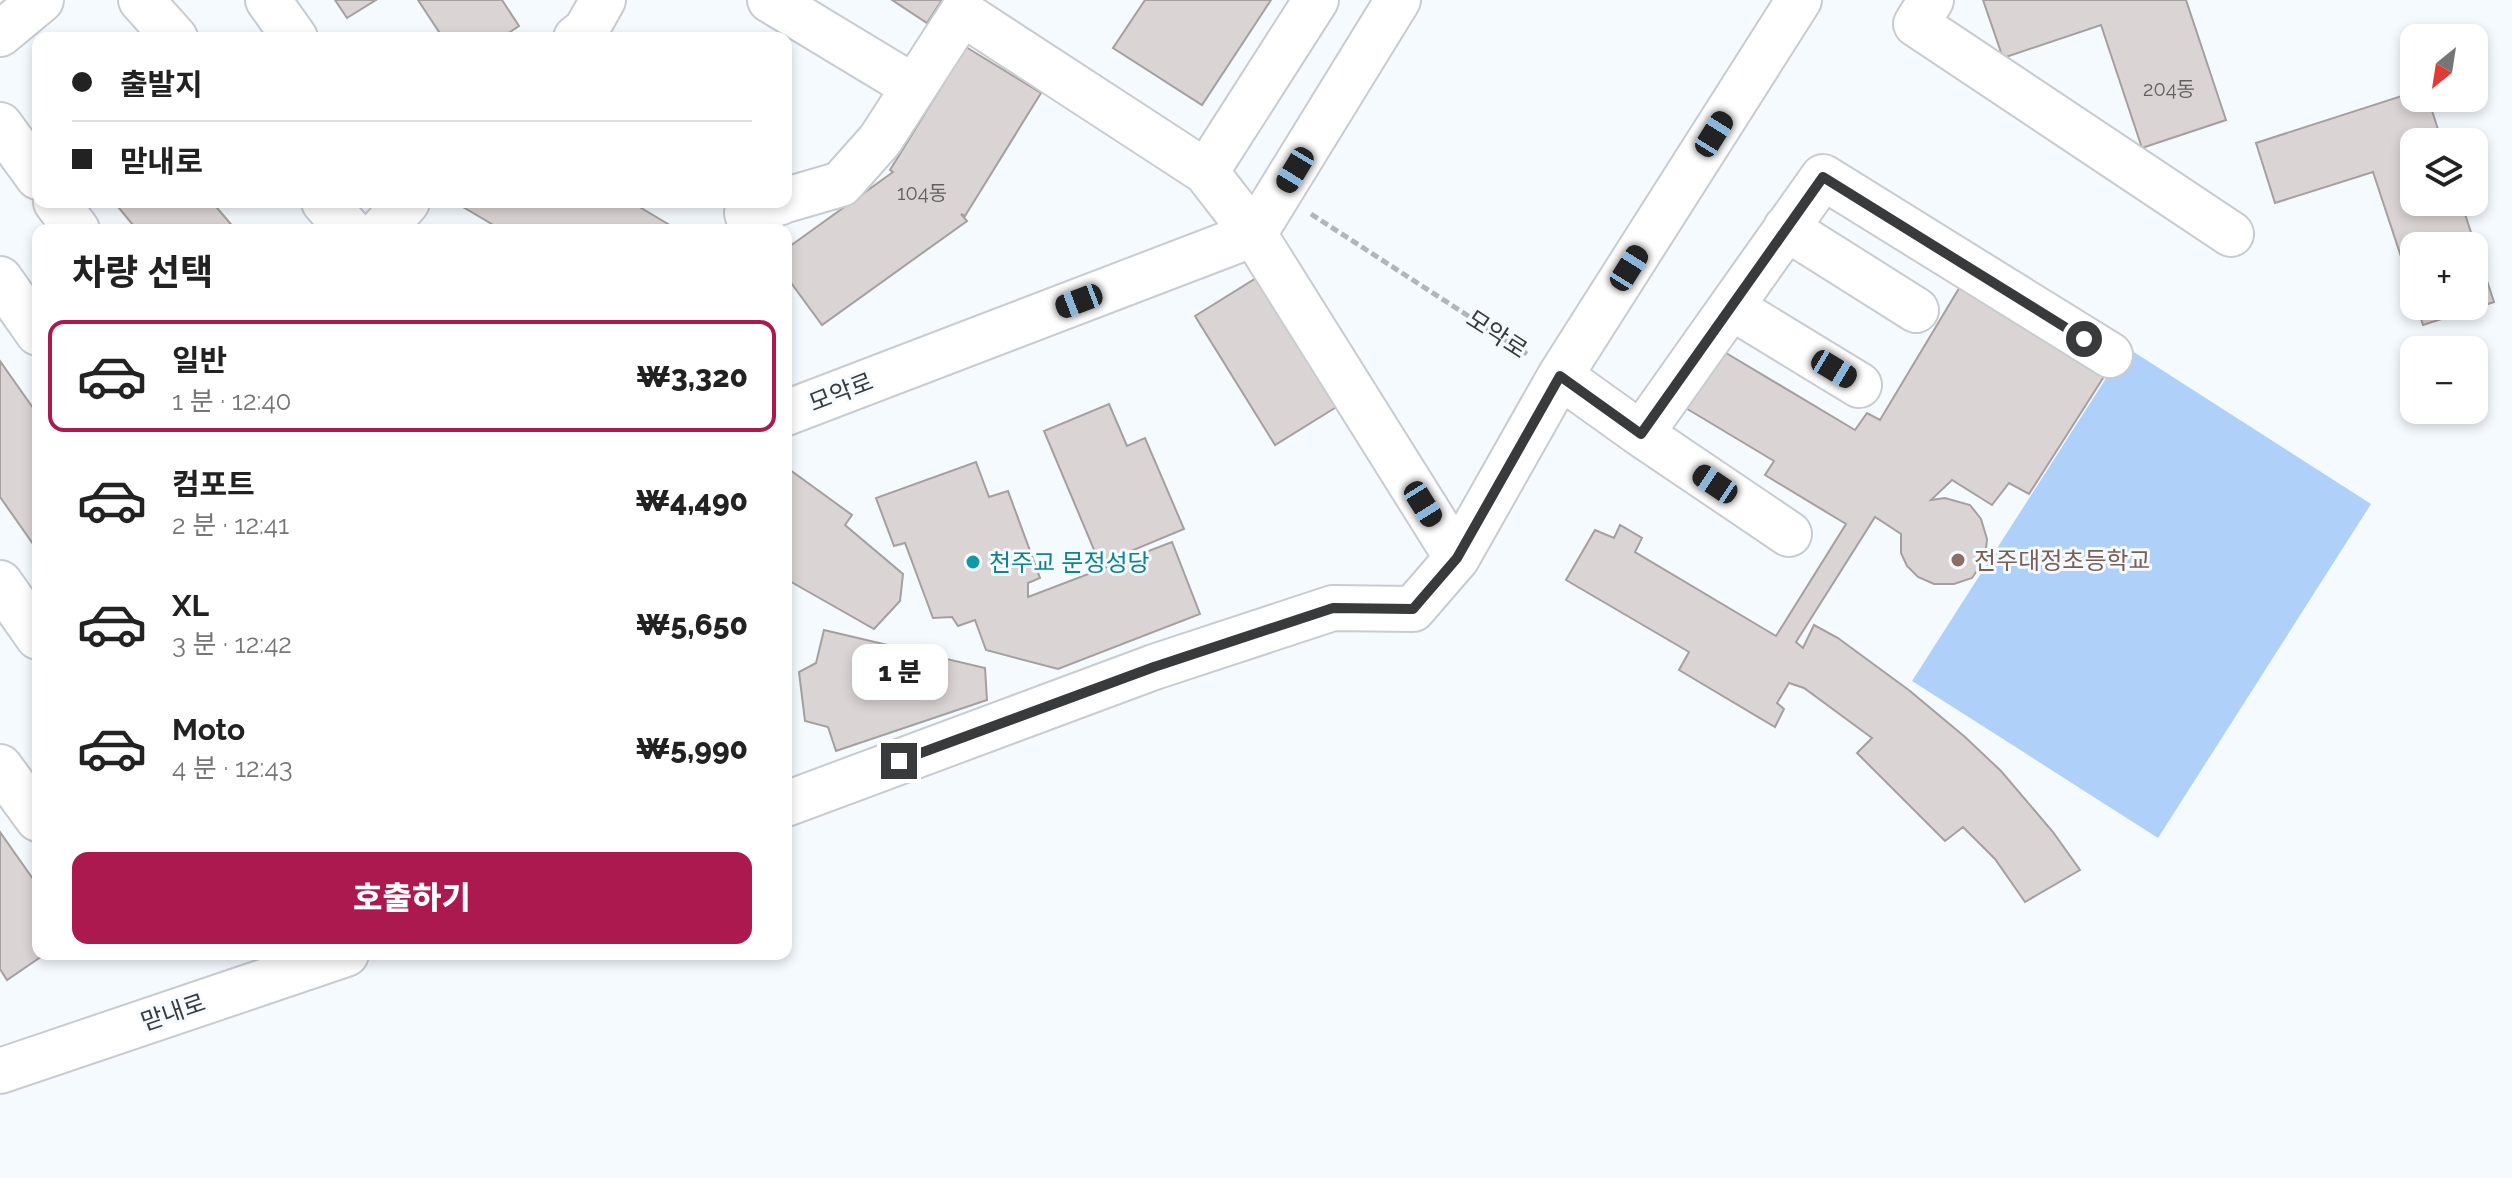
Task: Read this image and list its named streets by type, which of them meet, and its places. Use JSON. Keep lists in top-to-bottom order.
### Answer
{
  "streets": {
    "street": ["모악로", "맏내로"]
  },
  "places": ["전주대정초등학교", "천주교 문정성당"],
  "house_numbers": ["204동", "104동"],
  "north": "bottom left",
  "page": {
    "map_buttons": ["+", "−"],
    "banner": ["출발지", "맏내로"],
    "heading": "차량 선택",
    "list": [
      {
        "name": "일반",
        "note": "1 분 · 12:40",
        "value": "₩3,320"
      },
      {
        "name": "컴포트",
        "note": "2 분 · 12:41",
        "value": "₩4,490"
      },
      {
        "name": "XL",
        "note": "3 분 · 12:42",
        "value": "₩5,650"
      },
      {
        "name": "Moto",
        "note": "4 분 · 12:43",
        "value": "₩5,990"
      }
    ],
    "bubble": "1 분",
    "buttons": "호출하기"
  }
}
